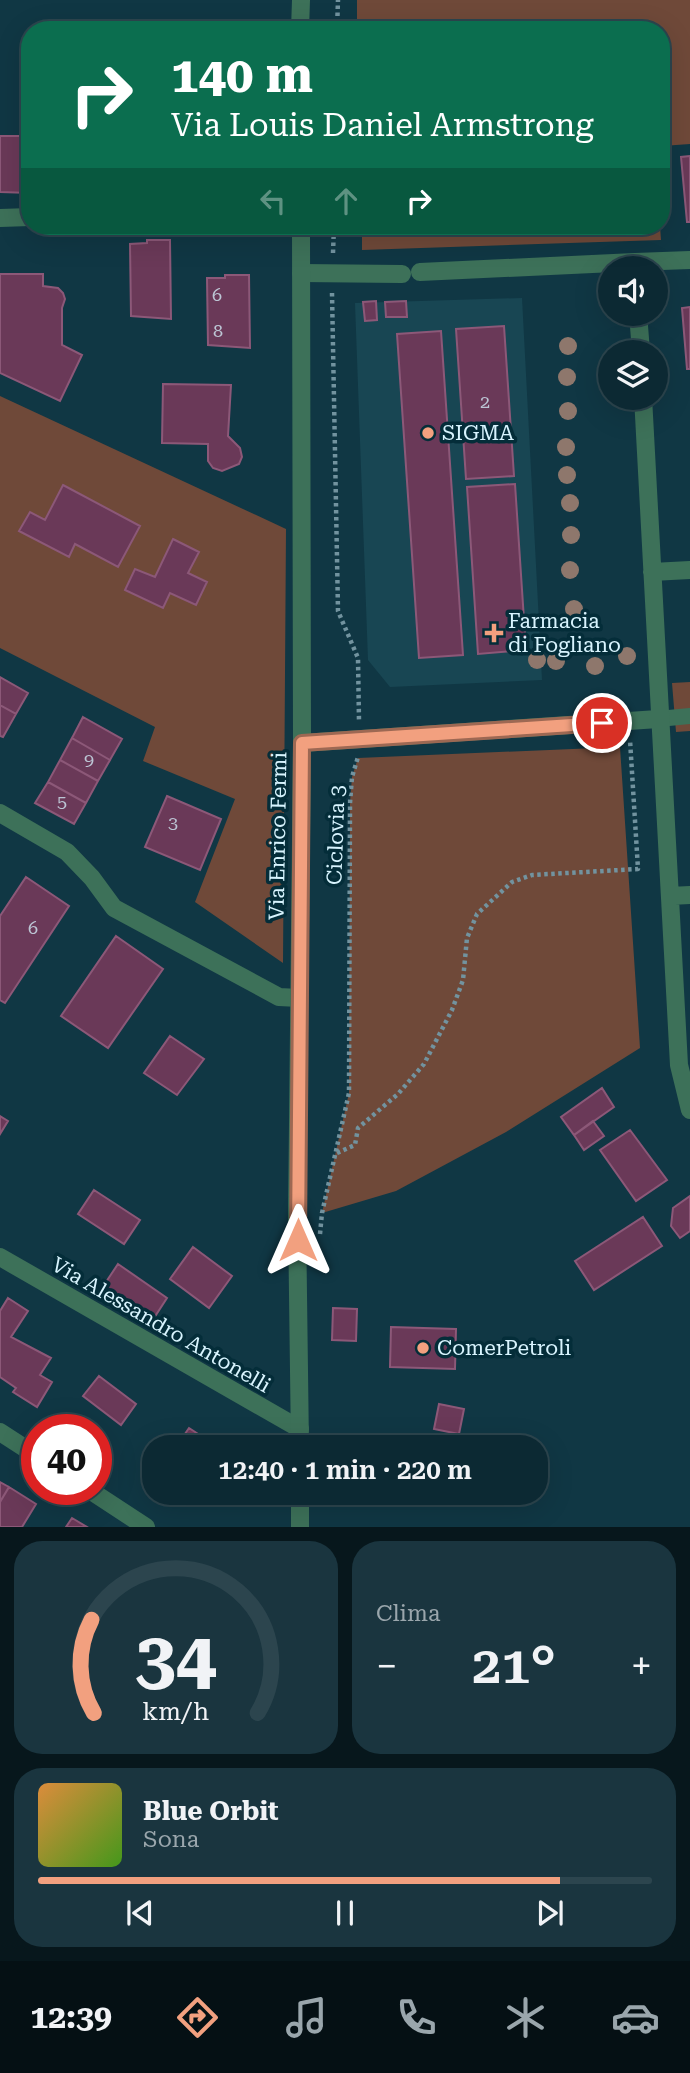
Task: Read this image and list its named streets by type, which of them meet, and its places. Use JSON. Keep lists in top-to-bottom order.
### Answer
{
  "streets": {
    "street": ["Via Enrico Fermi", "Via Alessandro Antonelli"],
    "path": ["Ciclovia 3"]
  },
  "crossings": [
    ["Via Enrico Fermi", "Via Alessandro Antonelli"]
  ],
  "places": {
    "other": ["SIGMA", "ComerPetroli"],
    "health": ["Farmacia di Fogliano"]
  },
  "house_numbers": [
    "6",
    "8",
    "2",
    "9",
    "5",
    "3",
    "6"
  ],
  "page": {
    "turn": ["140 m", "Via Louis Daniel Armstrong"],
    "limit": "40",
    "trip": "12:40 · 1 min · 220 m",
    "tile": "Clima",
    "heat": ["−", "21°", "+"],
    "song": ["Blue Orbit", "Sona"],
    "tabs": "12:39",
    "gauge": ["34", "km/h"]
  }
}
